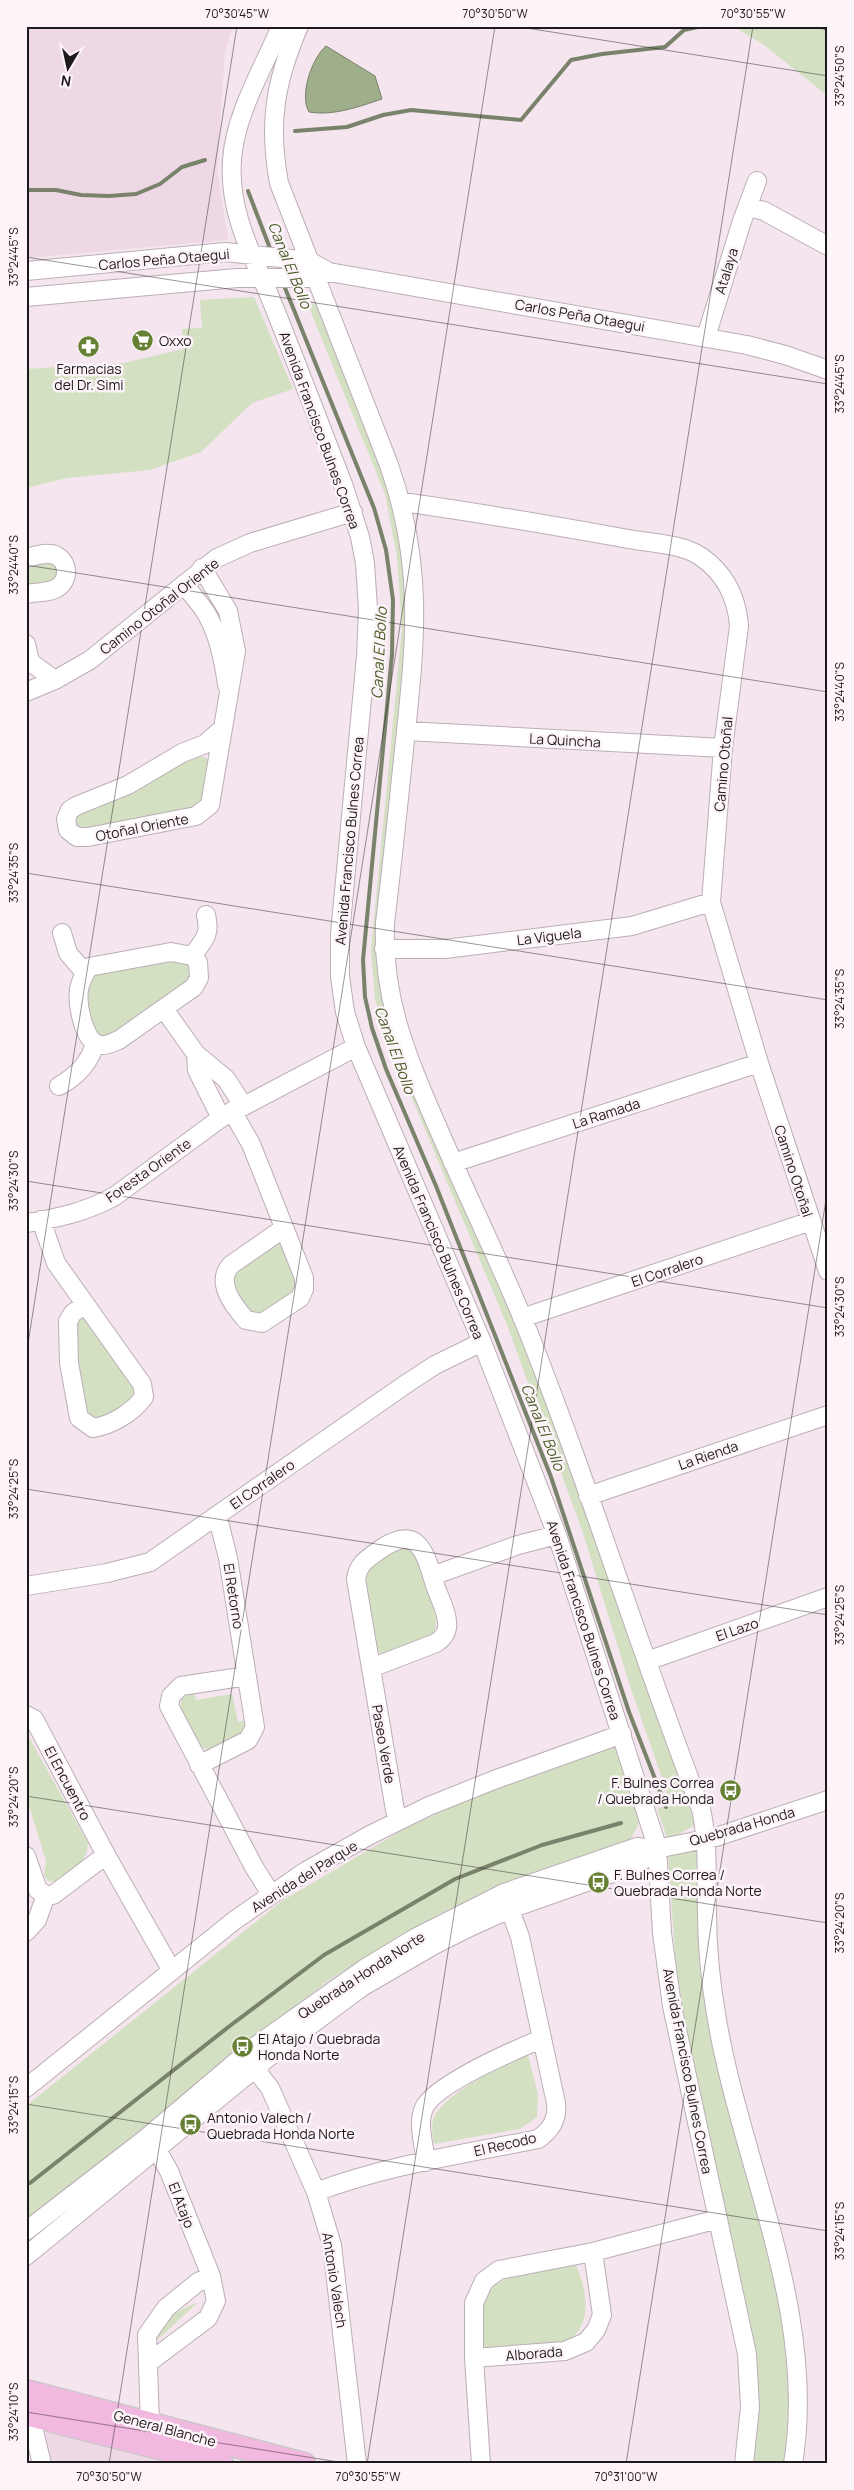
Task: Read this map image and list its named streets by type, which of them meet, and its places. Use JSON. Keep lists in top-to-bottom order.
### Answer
{
  "streets": {
    "main road": ["General Blanche"],
    "street": [
      "Carlos Peña Otaegui",
      "Atalaya",
      "Avenida Francisco Bulnes Correa",
      "Camino Otoñal Oriente",
      "La Quincha",
      "Camino Otoñal",
      "Otoñal Oriente",
      "La Viguela",
      "La Ramada",
      "Foresta Oriente",
      "El Corralero",
      "La Rienda",
      "El Retorno",
      "El Lazo",
      "Paseo Verde",
      "El Encuentro",
      "Quebrada Honda",
      "Avenida del Parque",
      "Quebrada Honda Norte",
      "El Recodo",
      "El Atajo",
      "Antonio Valech",
      "Alborada"
    ]
  },
  "crossings": [
    ["Carlos Peña Otaegui", "Atalaya"],
    ["Carlos Peña Otaegui", "Avenida Francisco Bulnes Correa"],
    ["Avenida Francisco Bulnes Correa", "Camino Otoñal Oriente"],
    ["Avenida Francisco Bulnes Correa", "Foresta Oriente"],
    ["Avenida Francisco Bulnes Correa", "El Corralero"],
    ["Avenida Francisco Bulnes Correa", "Quebrada Honda"],
    ["Avenida Francisco Bulnes Correa", "Avenida del Parque"],
    ["Avenida Francisco Bulnes Correa", "Quebrada Honda Norte"],
    ["Camino Otoñal Oriente", "Otoñal Oriente"],
    ["La Quincha", "Camino Otoñal"],
    ["Camino Otoñal", "La Viguela"],
    ["Camino Otoñal", "La Ramada"],
    ["Camino Otoñal", "El Corralero"],
    ["El Corralero", "El Retorno"],
    ["Paseo Verde", "Avenida del Parque"],
    ["El Encuentro", "Avenida del Parque"],
    ["Quebrada Honda", "Quebrada Honda Norte"],
    ["Quebrada Honda Norte", "El Recodo"],
    ["Quebrada Honda Norte", "El Atajo"],
    ["Quebrada Honda Norte", "Antonio Valech"],
    ["El Recodo", "Antonio Valech"]
  ],
  "water": ["Canal El Bollo"],
  "places": {
    "supermarket": ["Oxxo"],
    "pharmacy": ["Farmacias del Dr. Simi"],
    "bus stop": [
      "F. Bulnes Correa / Quebrada Honda",
      "F. Bulnes Correa / Quebrada Honda Norte",
      "El Atajo / Quebrada Honda Norte",
      "Antonio Valech / Quebrada Honda Norte"
    ]
  },
  "north": "bottom",
  "coordinates": [
    "70°30'45\"W",
    "70°30'50\"W",
    "70°30'55\"W",
    "33°24'50\"S",
    "33°24'45\"S",
    "33°24'40\"S",
    "33°24'35\"S",
    "33°24'30\"S",
    "33°24'25\"S",
    "33°24'20\"S",
    "33°24'15\"S",
    "33°24'10\"S",
    "70°31'00\"W"
  ]
}
